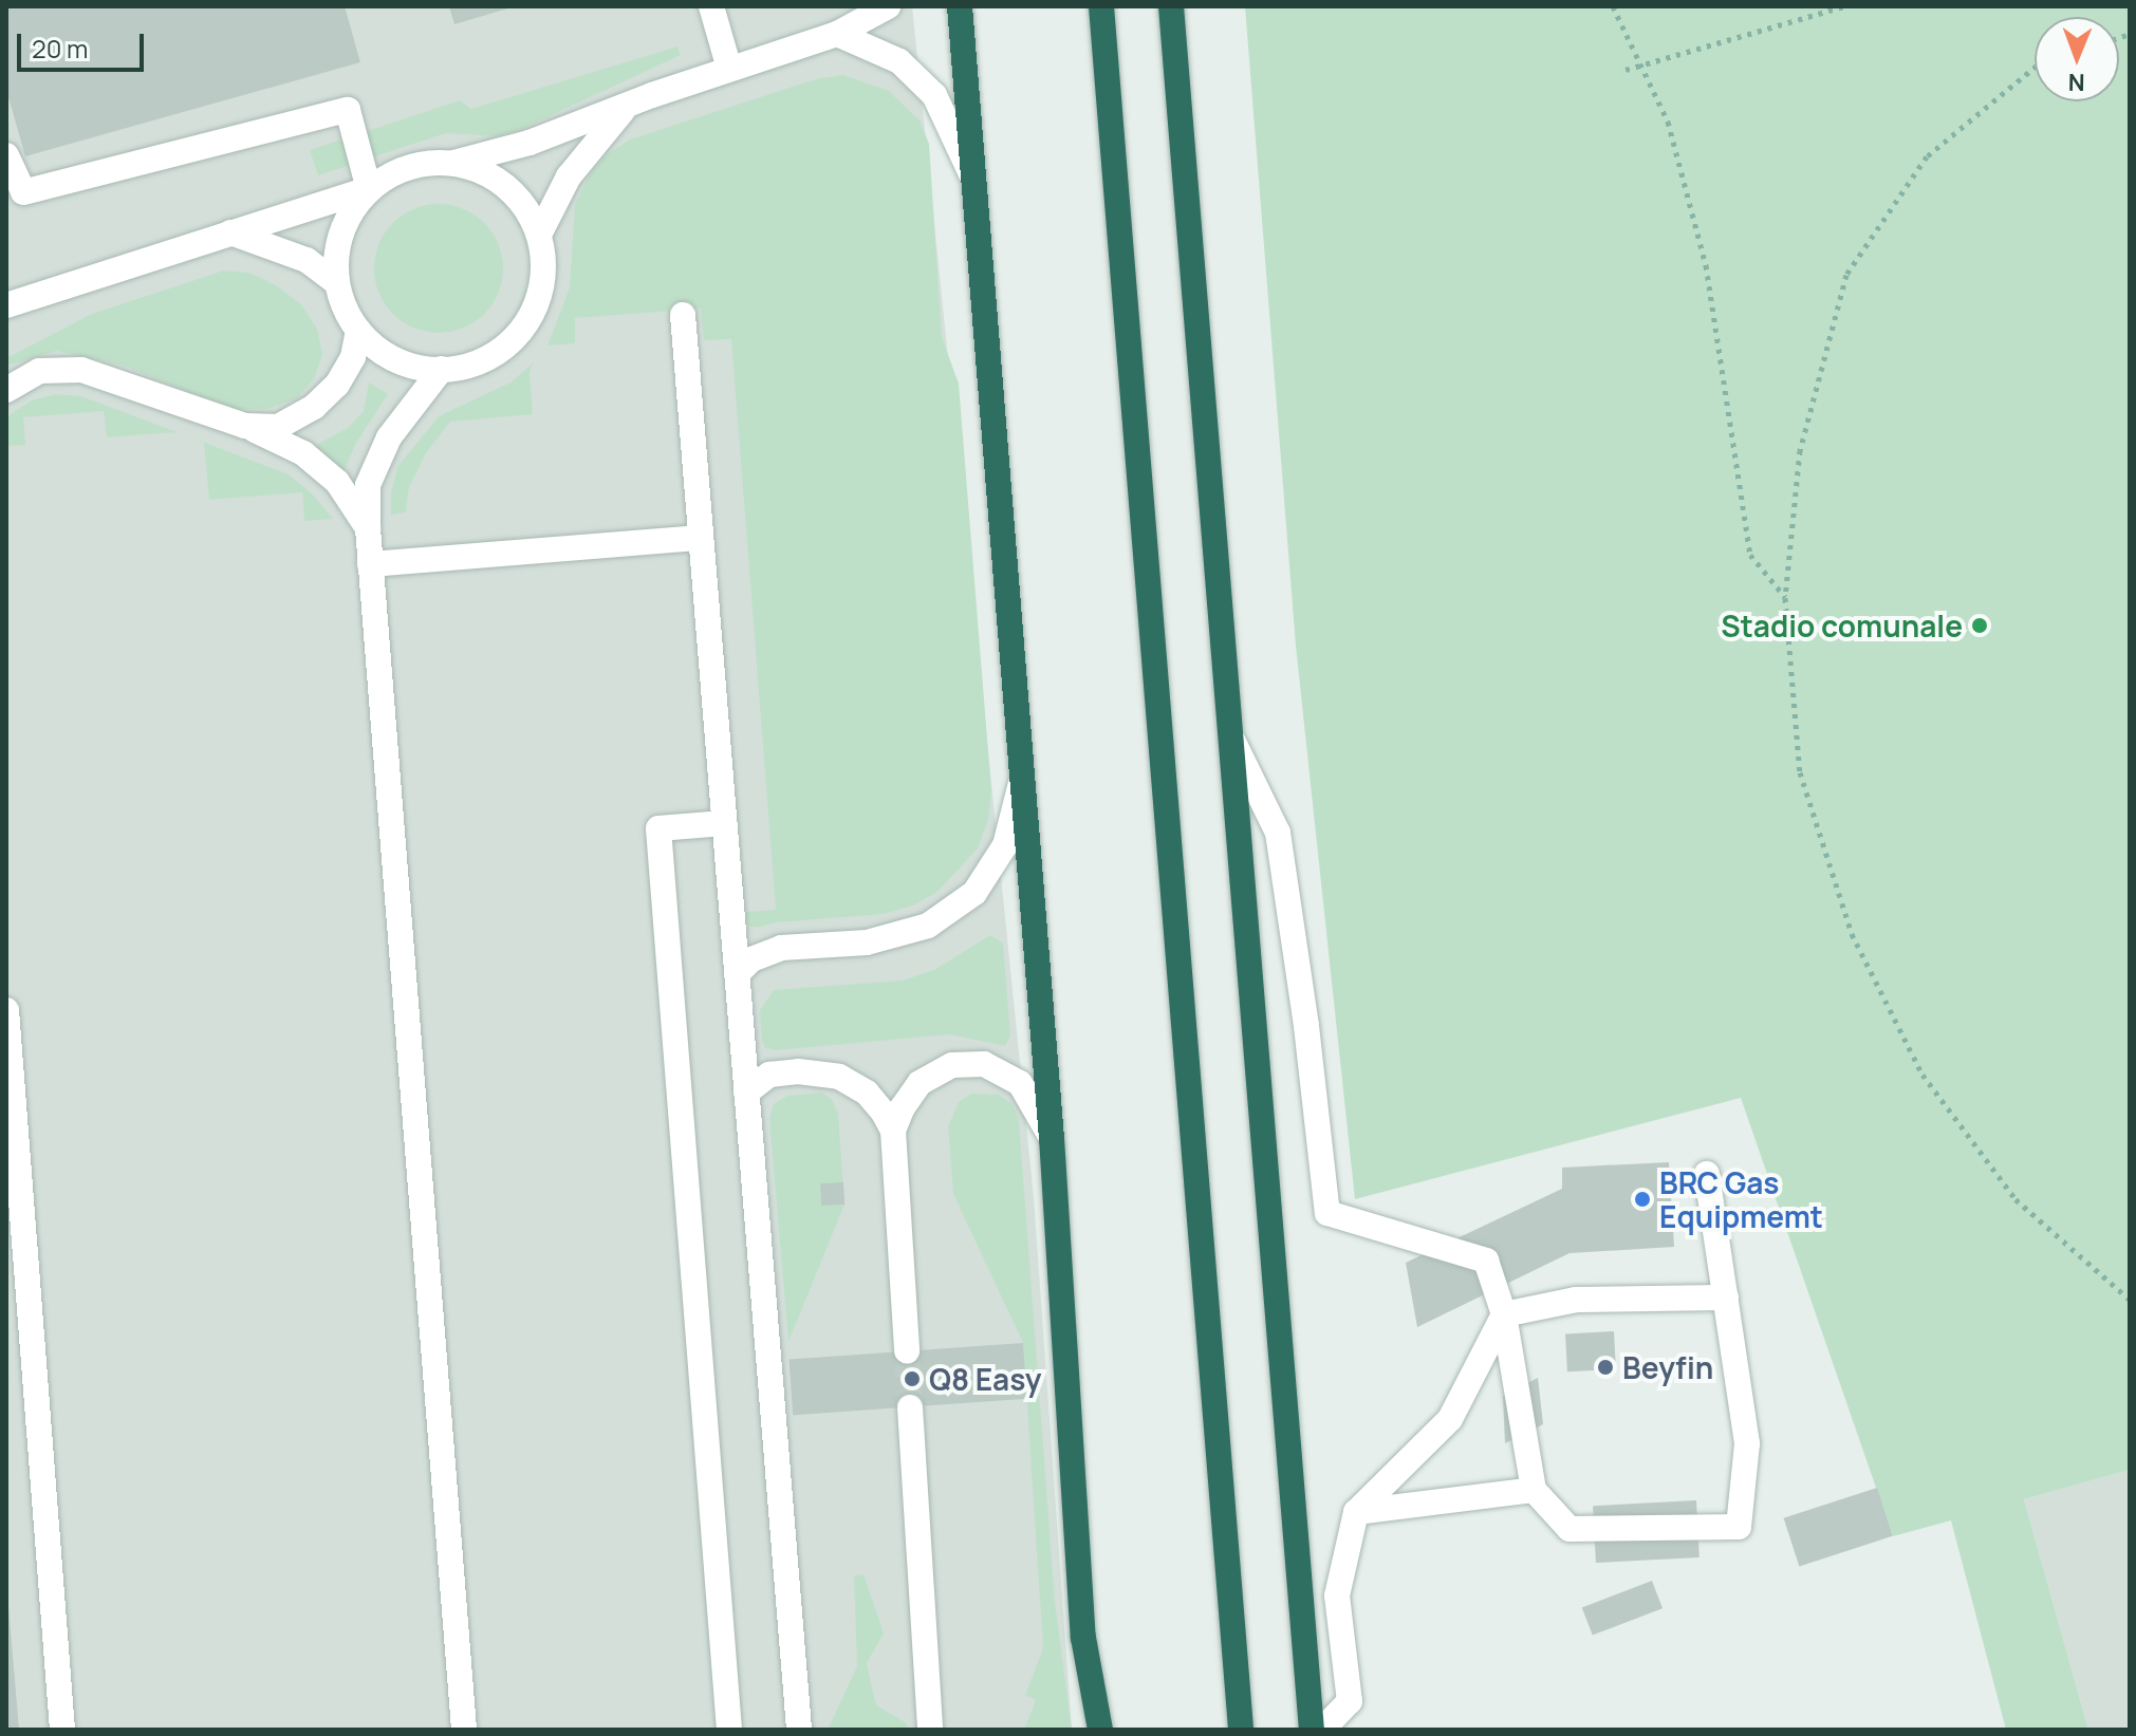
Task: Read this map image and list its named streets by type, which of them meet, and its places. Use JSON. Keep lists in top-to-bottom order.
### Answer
{
  "places": [
    "Stadio comunale",
    "BRC Gas Equipmemt",
    "Beyfin",
    "Q8 Easy"
  ],
  "scale_bar": "20 m",
  "north": "bottom"
}
